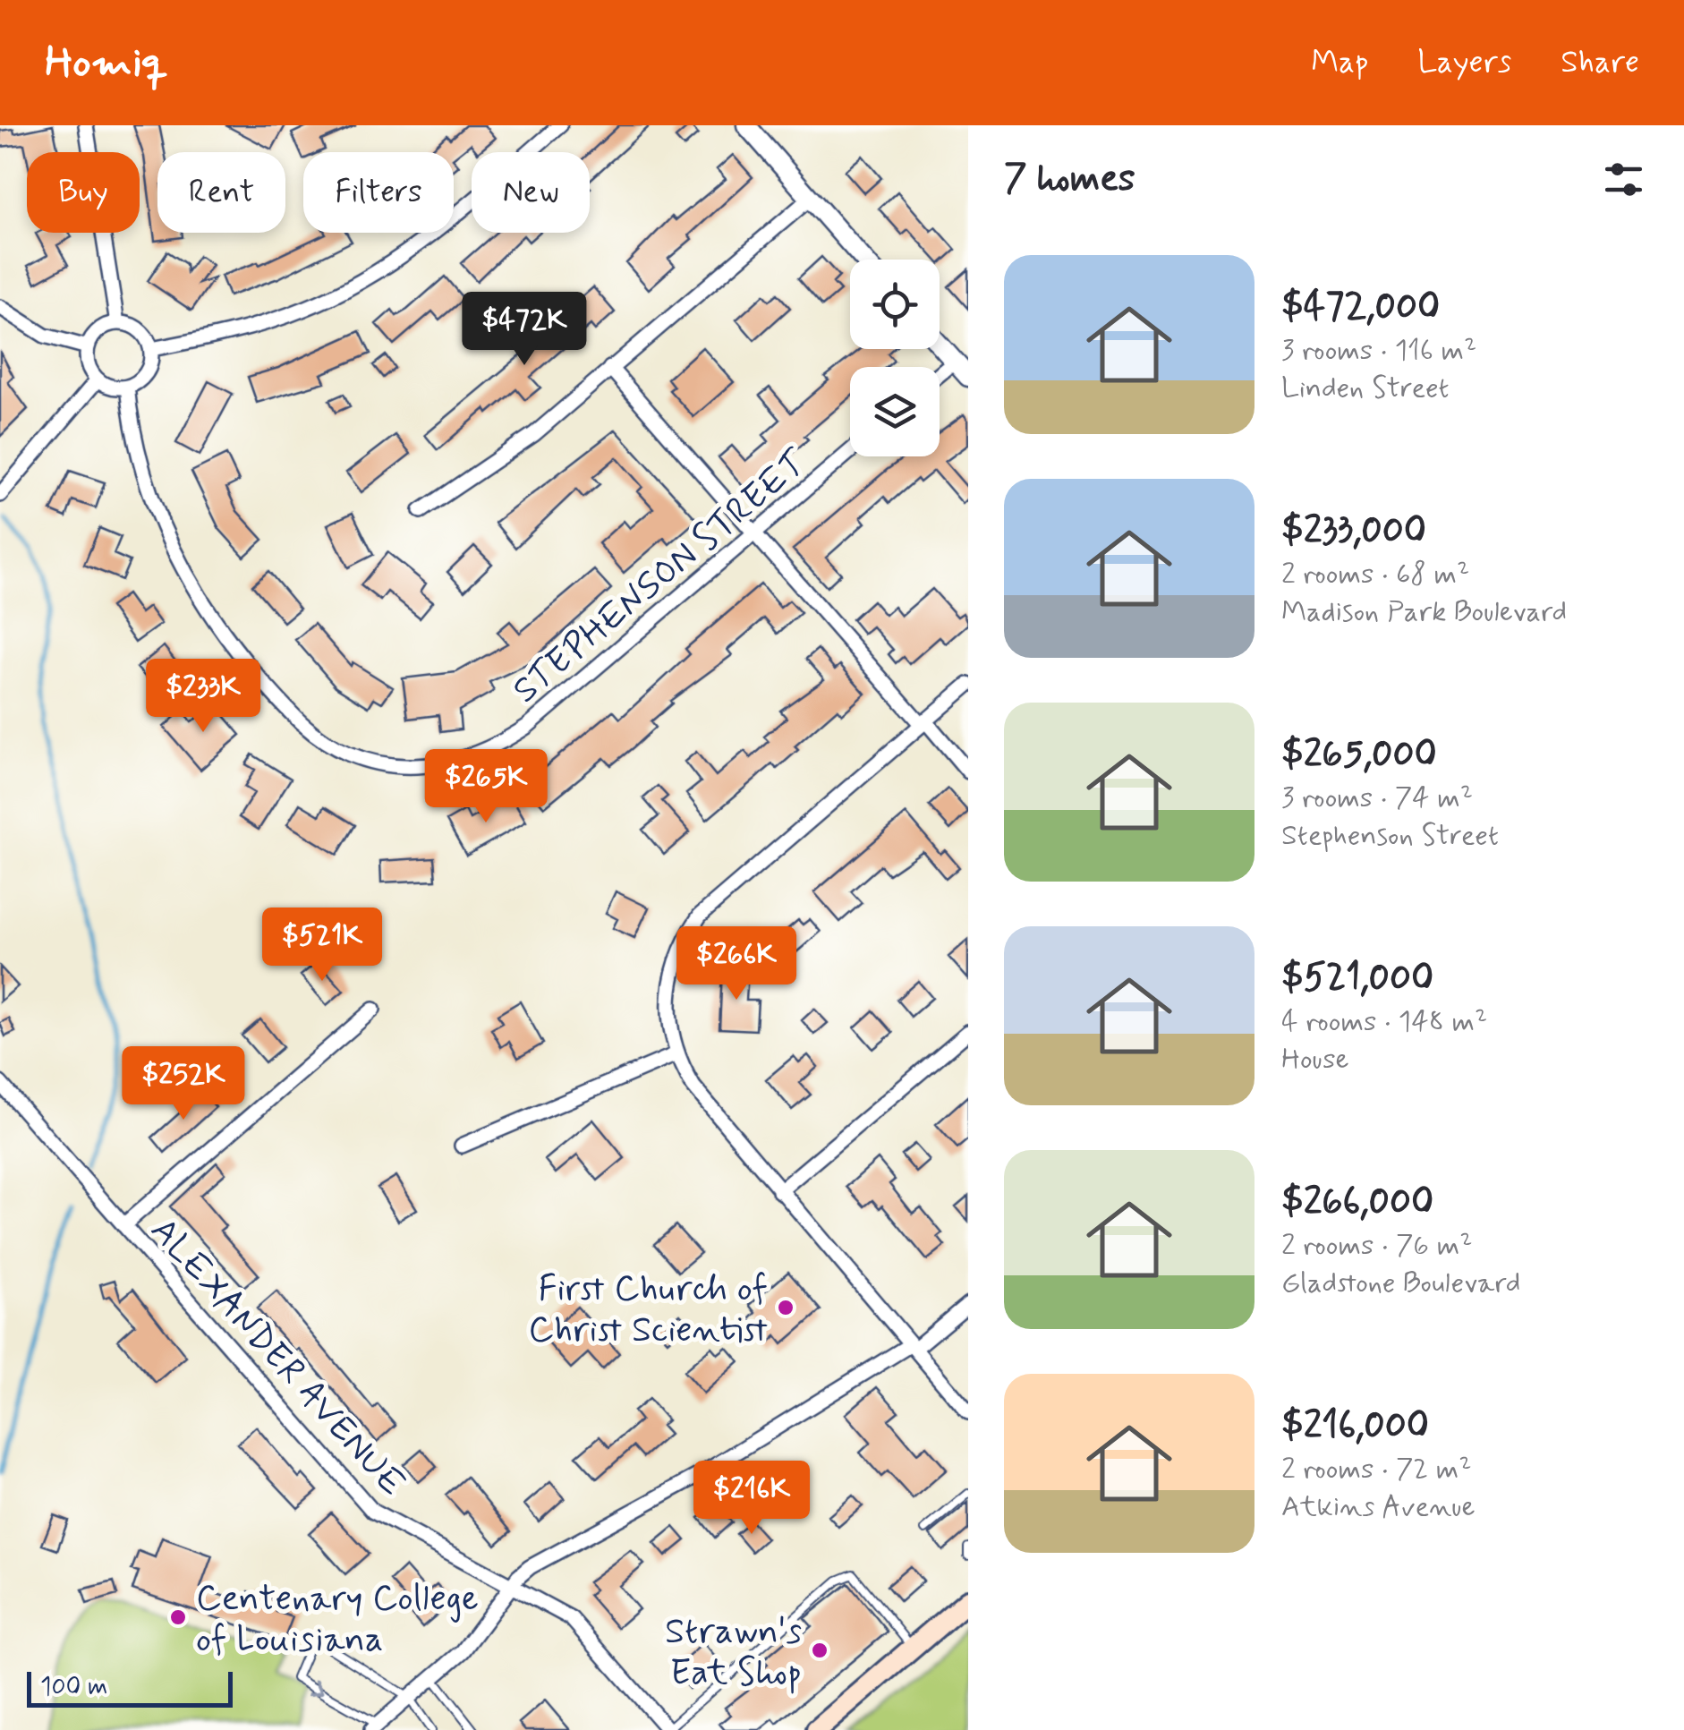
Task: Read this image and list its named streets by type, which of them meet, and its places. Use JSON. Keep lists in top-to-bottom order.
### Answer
{
  "streets": {
    "street": ["STEPHENSON STREET", "ALEXANDER AVENUE"]
  },
  "places": ["First Church of Christ Scientist", "Centenary College of Louisiana", "Strawn's Eat Shop"],
  "scale_bar": "100 m",
  "page": {
    "header": "Homiq",
    "nav": ["Map", "Layers", "Share"],
    "heading": "7 homes",
    "chip": [
      "Buy",
      "Rent",
      "Filters",
      "New"
    ],
    "list": [
      {
        "name": "$472,000",
        "note": "3 rooms · 116 m² · Linden Street"
      },
      {
        "name": "$233,000",
        "note": "2 rooms · 68 m² · Madison Park Boulevard"
      },
      {
        "name": "$265,000",
        "note": "3 rooms · 74 m² · Stephenson Street"
      },
      {
        "name": "$521,000",
        "note": "4 rooms · 148 m² · House"
      },
      {
        "name": "$266,000",
        "note": "2 rooms · 76 m² · Gladstone Boulevard"
      },
      {
        "name": "$216,000",
        "note": "2 rooms · 72 m² · Atkins Avenue"
      }
    ],
    "price": [
      "$472K",
      "$233K",
      "$265K",
      "$521K",
      "$266K",
      "$252K",
      "$216K"
    ],
    "scale": "100 m"
  }
}
